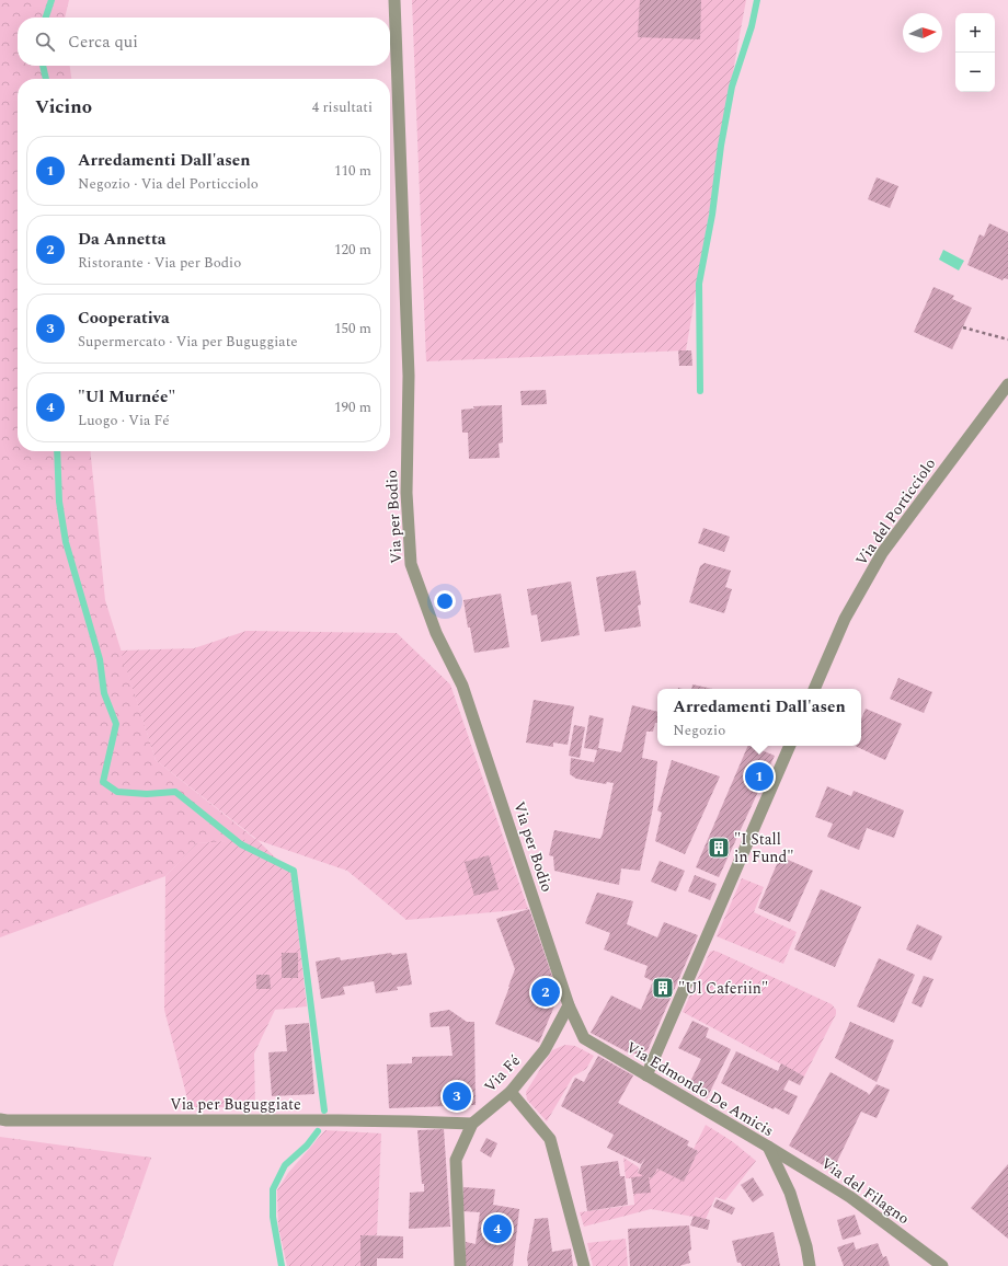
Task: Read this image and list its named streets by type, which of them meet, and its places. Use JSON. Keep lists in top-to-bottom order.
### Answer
{
  "streets": {
    "street": [
      "Via del Porticciolo",
      "Via per Bodio",
      "Via Fé",
      "Via Edmondo De Amicis",
      "Via per Buguggiate",
      "Via del Filagno"
    ]
  },
  "crossings": [
    ["Via per Bodio", "Via Fé"],
    ["Via per Bodio", "Via Edmondo De Amicis"],
    ["Via Fé", "Via Edmondo De Amicis"],
    ["Via Fé", "Via per Buguggiate"],
    ["Via Edmondo De Amicis", "Via del Filagno"]
  ],
  "places": {
    "building": ["\"I Stall in Fund\"", "\"Ul Caferiin\""]
  },
  "north": "right",
  "page": {
    "map_buttons": ["+", "−"],
    "search": "Cerca qui",
    "heading": ["Vicino", "4 risultati"],
    "list": [
      {
        "mark": "1",
        "name": "Arredamenti Dall'asen",
        "note": "Negozio · Via del Porticciolo",
        "value": "110 m"
      },
      {
        "mark": "2",
        "name": "Da Annetta",
        "note": "Ristorante · Via per Bodio",
        "value": "120 m"
      },
      {
        "mark": "3",
        "name": "Cooperativa",
        "note": "Supermercato · Via per Buguggiate",
        "value": "150 m"
      },
      {
        "mark": "4",
        "name": "\"Ul Murnée\"",
        "note": "Luogo · Via Fé",
        "value": "190 m"
      }
    ],
    "popup": ["Arredamenti Dall'asen", "Negozio"],
    "pins": [
      "1",
      "2",
      "3",
      "4"
    ]
  }
}
